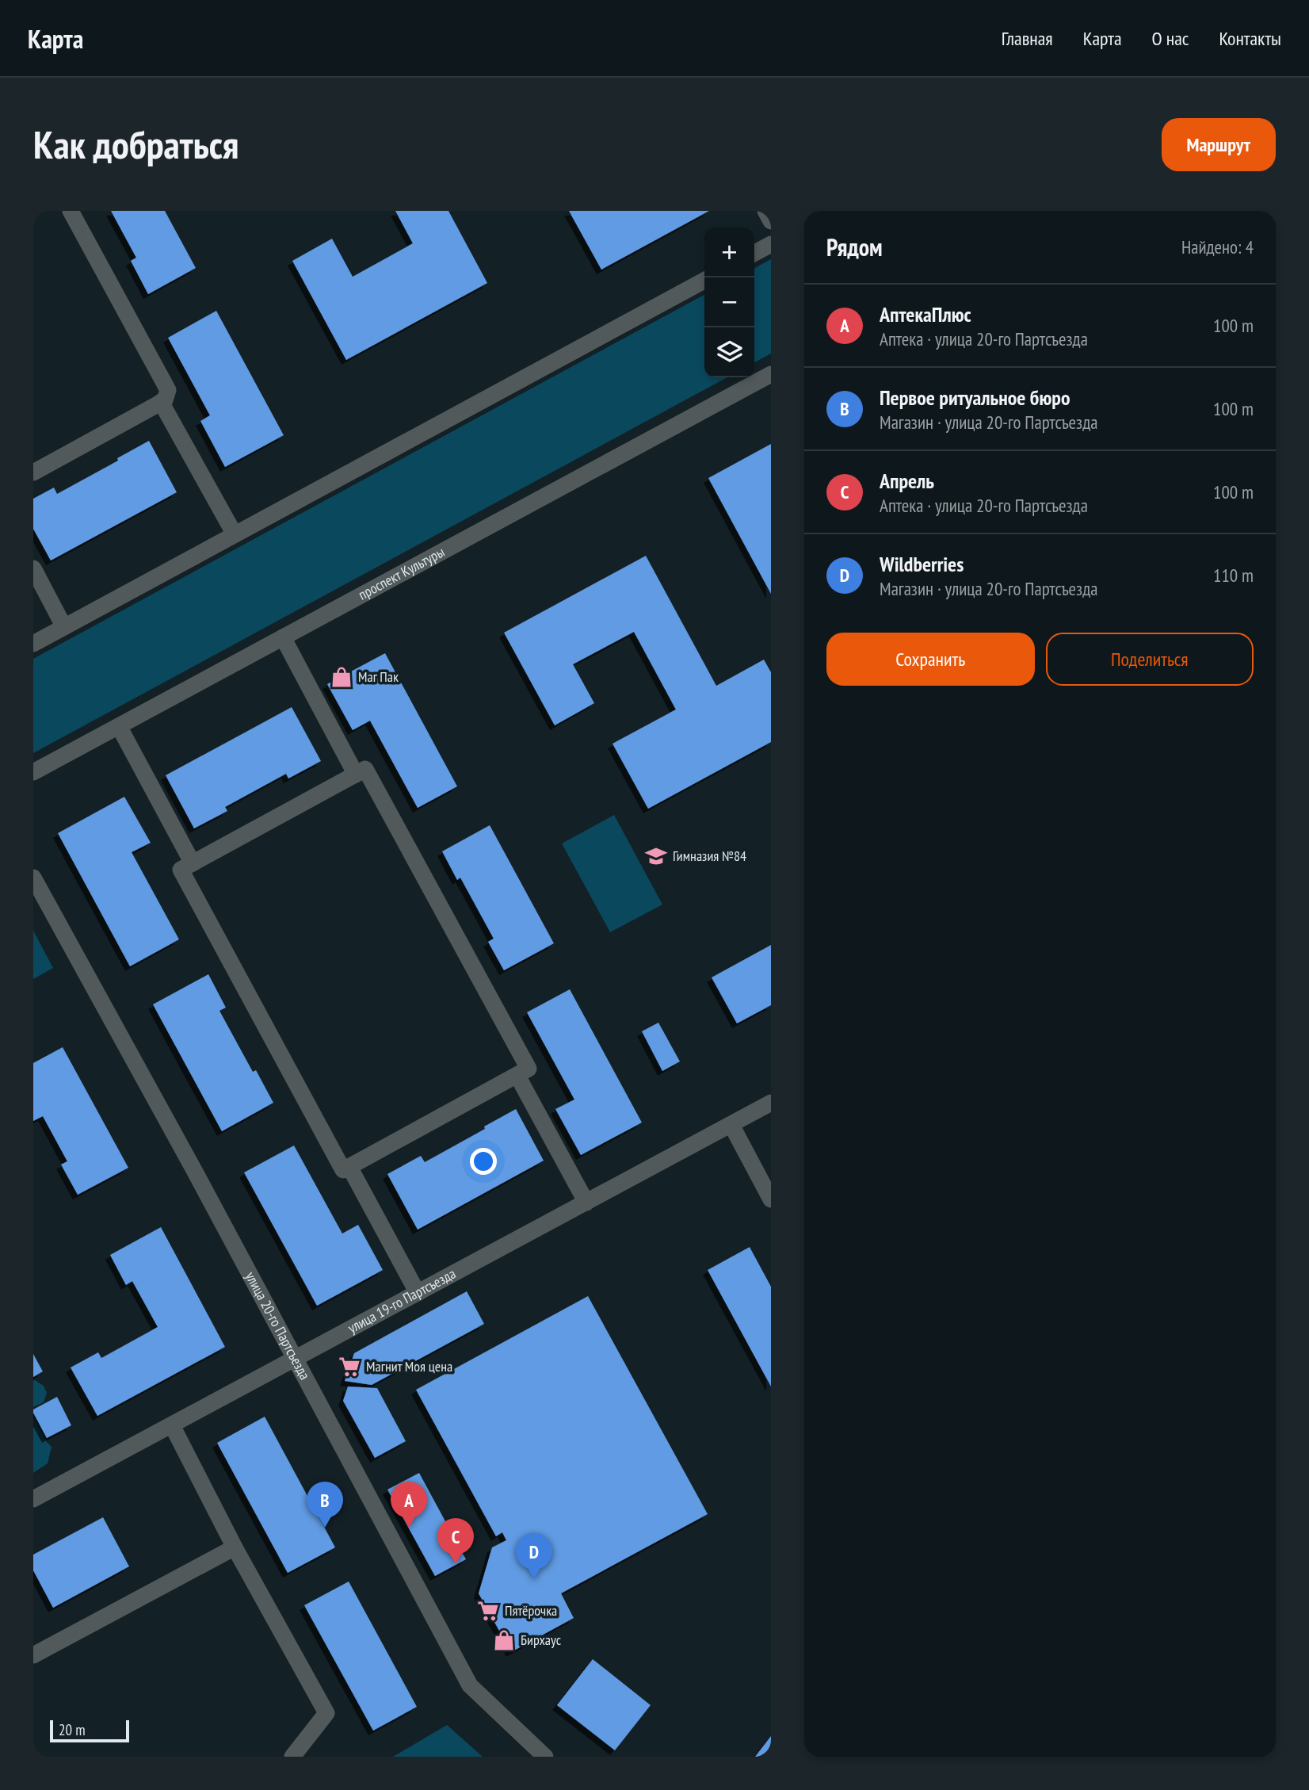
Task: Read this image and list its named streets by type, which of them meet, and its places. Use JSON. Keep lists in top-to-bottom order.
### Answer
{
  "streets": {
    "street": ["проспект Культуры", "улица 19-го Партсъезда", "улица 20-го Партсъезда"]
  },
  "crossings": [
    ["улица 19-го Партсъезда", "улица 20-го Партсъезда"]
  ],
  "places": {
    "shop": ["Маг Пак", "Бирхаус"],
    "school or university": ["Гимназия №84"],
    "supermarket": ["Магнит Моя цена", "Пятёрочка"]
  },
  "scale_bar": "20 m",
  "page": {
    "header": "Карта",
    "nav": [
      "Главная",
      "Карта",
      "О нас",
      "Контакты"
    ],
    "buttons": [
      "Маршрут",
      ["Сохранить", "Поделиться"]
    ],
    "title": "Как добраться",
    "heading": ["Рядом", "Найдено: 4"],
    "map_buttons": ["+", "−"],
    "list": [
      {
        "mark": "A",
        "name": "АптекаПлюс",
        "note": "Аптека · улица 20-го Партсъезда",
        "value": "100 m"
      },
      {
        "mark": "B",
        "name": "Первое ритуальное бюро",
        "note": "Магазин · улица 20-го Партсъезда",
        "value": "100 m"
      },
      {
        "mark": "C",
        "name": "Апрель",
        "note": "Аптека · улица 20-го Партсъезда",
        "value": "100 m"
      },
      {
        "mark": "D",
        "name": "Wildberries",
        "note": "Магазин · улица 20-го Партсъезда",
        "value": "110 m"
      }
    ],
    "pins": [
      "A",
      "B",
      "C",
      "D"
    ],
    "scale": "20 m"
  }
}
